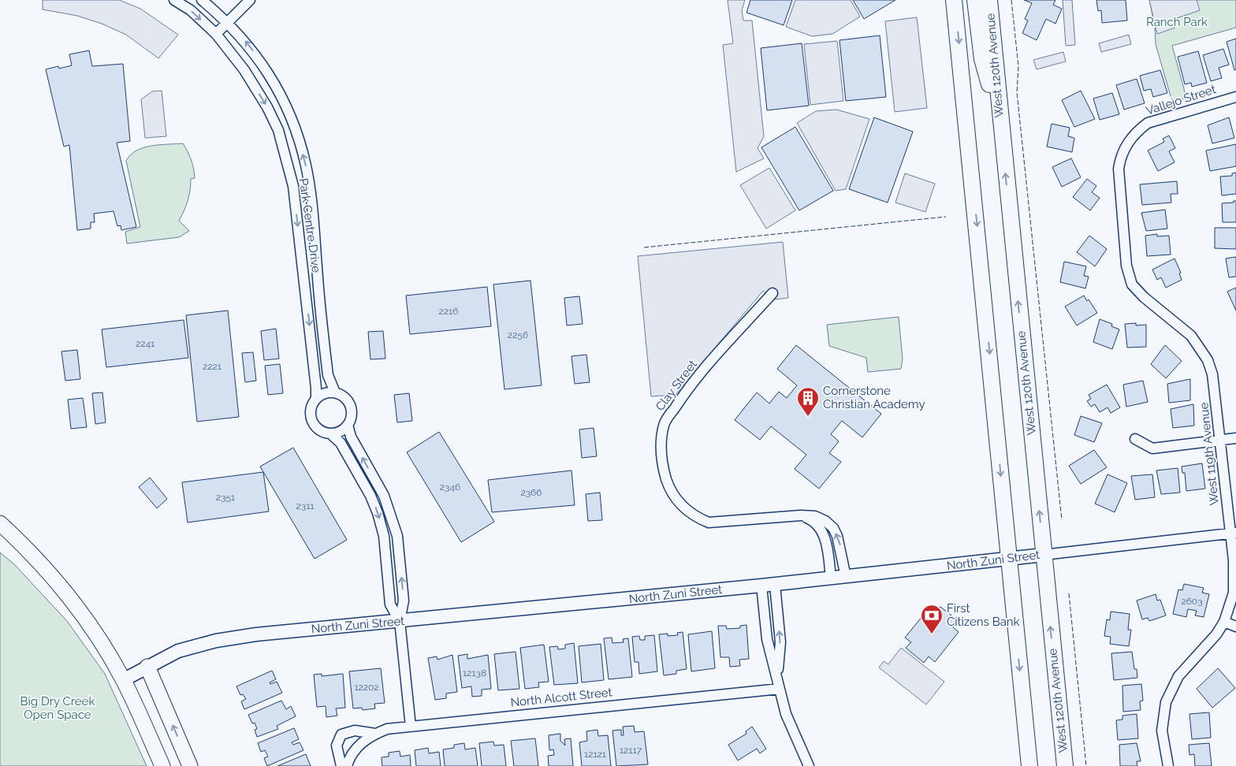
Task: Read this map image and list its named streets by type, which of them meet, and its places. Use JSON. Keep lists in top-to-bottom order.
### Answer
{
  "streets": {
    "main road": ["West 120th Avenue"],
    "street": [
      "Vallejo Street",
      "Park Centre Drive",
      "Clay Street",
      "West 119th Avenue",
      "North Zuni Street",
      "North Alcott Street"
    ]
  },
  "crossings": [
    ["West 120th Avenue", "North Zuni Street"],
    ["Vallejo Street", "West 119th Avenue"],
    ["Clay Street", "North Zuni Street"],
    ["West 119th Avenue", "North Zuni Street"]
  ],
  "parks": ["Ranch Park", "Big Dry Creek Open Space"],
  "places": {
    "building": ["Cornerstone Christian Academy"],
    "bank": ["First Citizens Bank"]
  },
  "house_numbers": [
    "2216",
    "2256",
    "2241",
    "2221",
    "2346",
    "2366",
    "2351",
    "2311",
    "2603",
    "12138",
    "12202",
    "12117",
    "12121"
  ]
}
